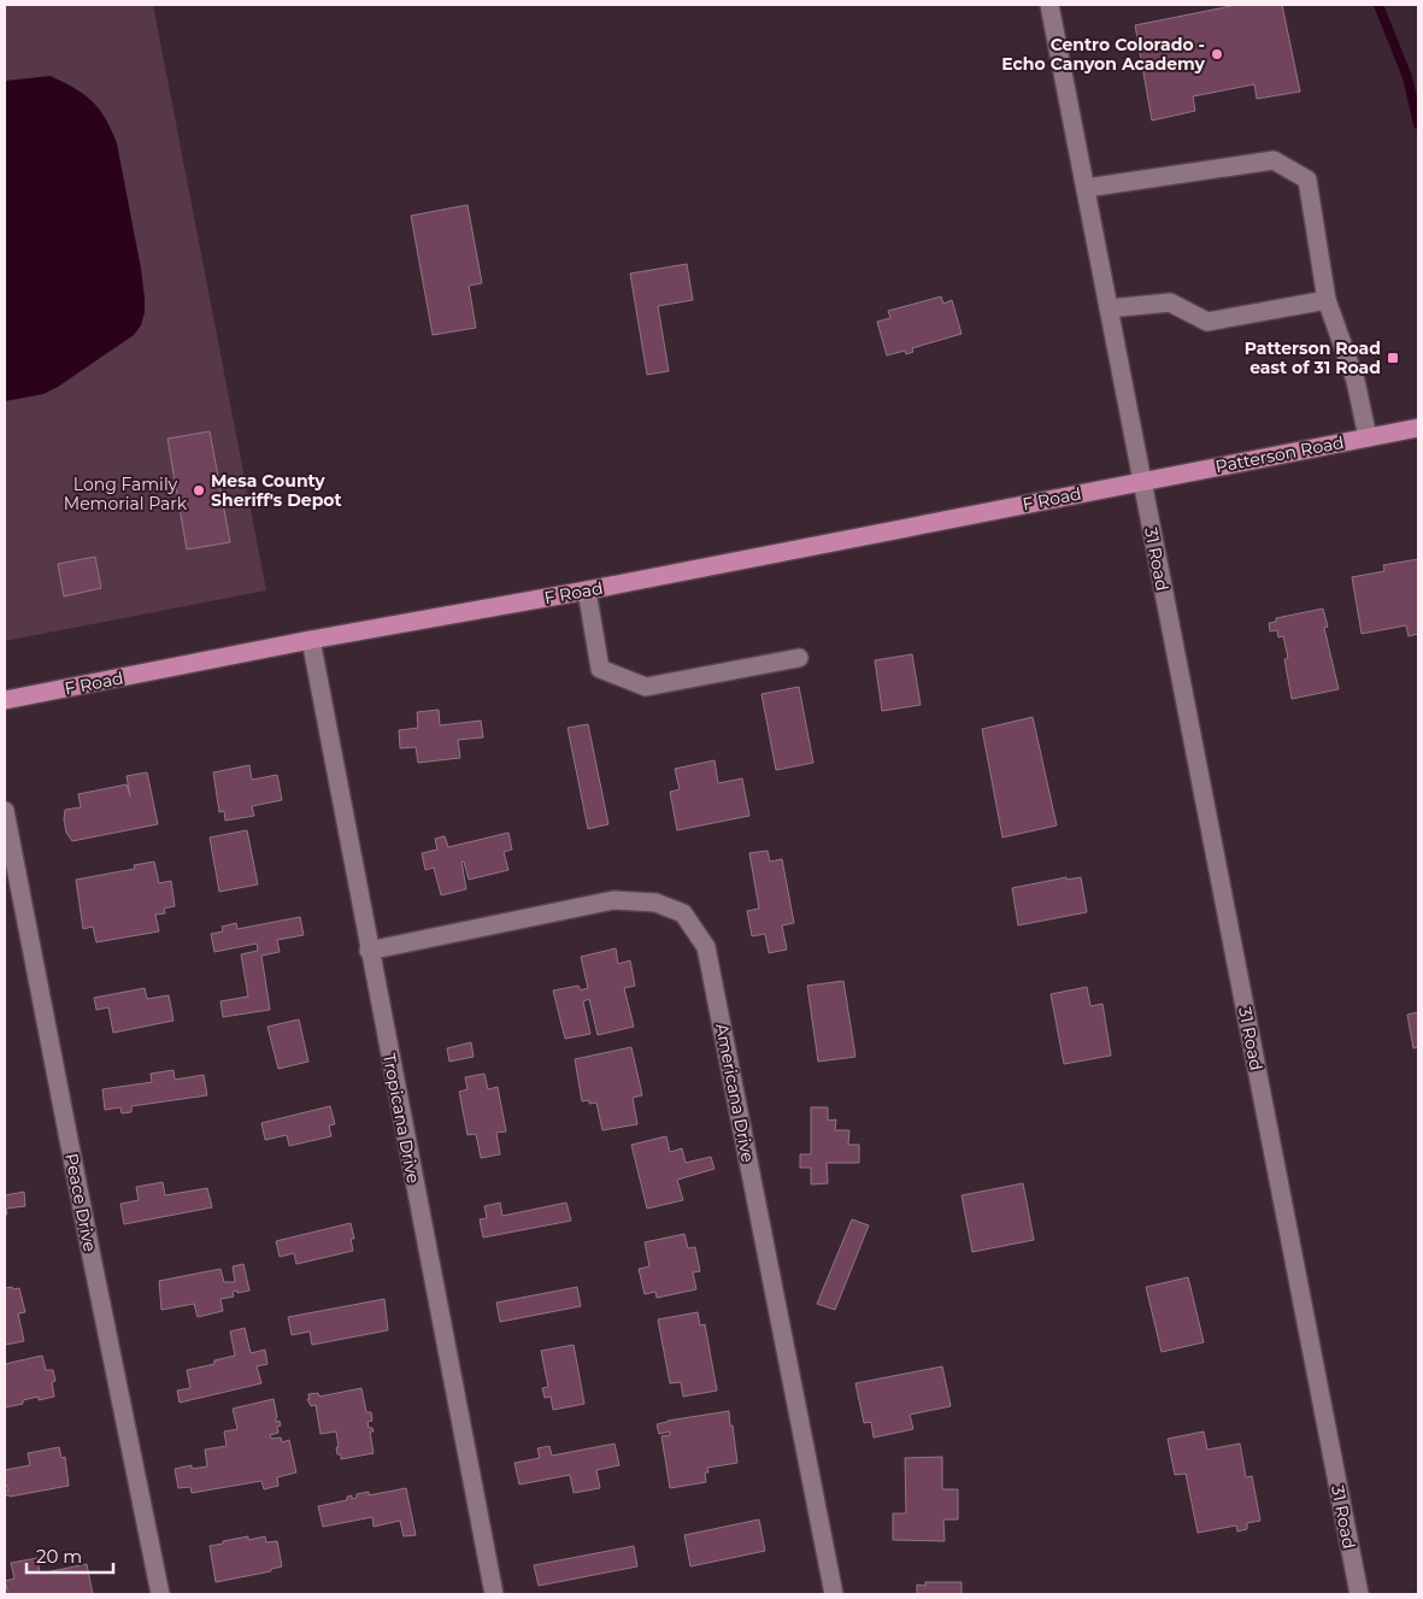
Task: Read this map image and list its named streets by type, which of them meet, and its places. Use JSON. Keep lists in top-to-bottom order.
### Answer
{
  "streets": {
    "main road": ["Patterson Road", "F Road"],
    "street": [
      "31 Road",
      "Americana Drive",
      "Tropicana Drive",
      "Peace Drive"
    ]
  },
  "crossings": [
    ["Patterson Road", "F Road"],
    ["Patterson Road", "31 Road"],
    ["F Road", "31 Road"],
    ["F Road", "Tropicana Drive"],
    ["Americana Drive", "Tropicana Drive"]
  ],
  "parks": ["Long Family Memorial Park"],
  "places": {
    "other": ["Centro Colorado - Echo Canyon Academy", "Mesa County Sheriff's Depot"],
    "transit": ["Patterson Road east of 31 Road"]
  },
  "scale_bar": "20 m"
}
